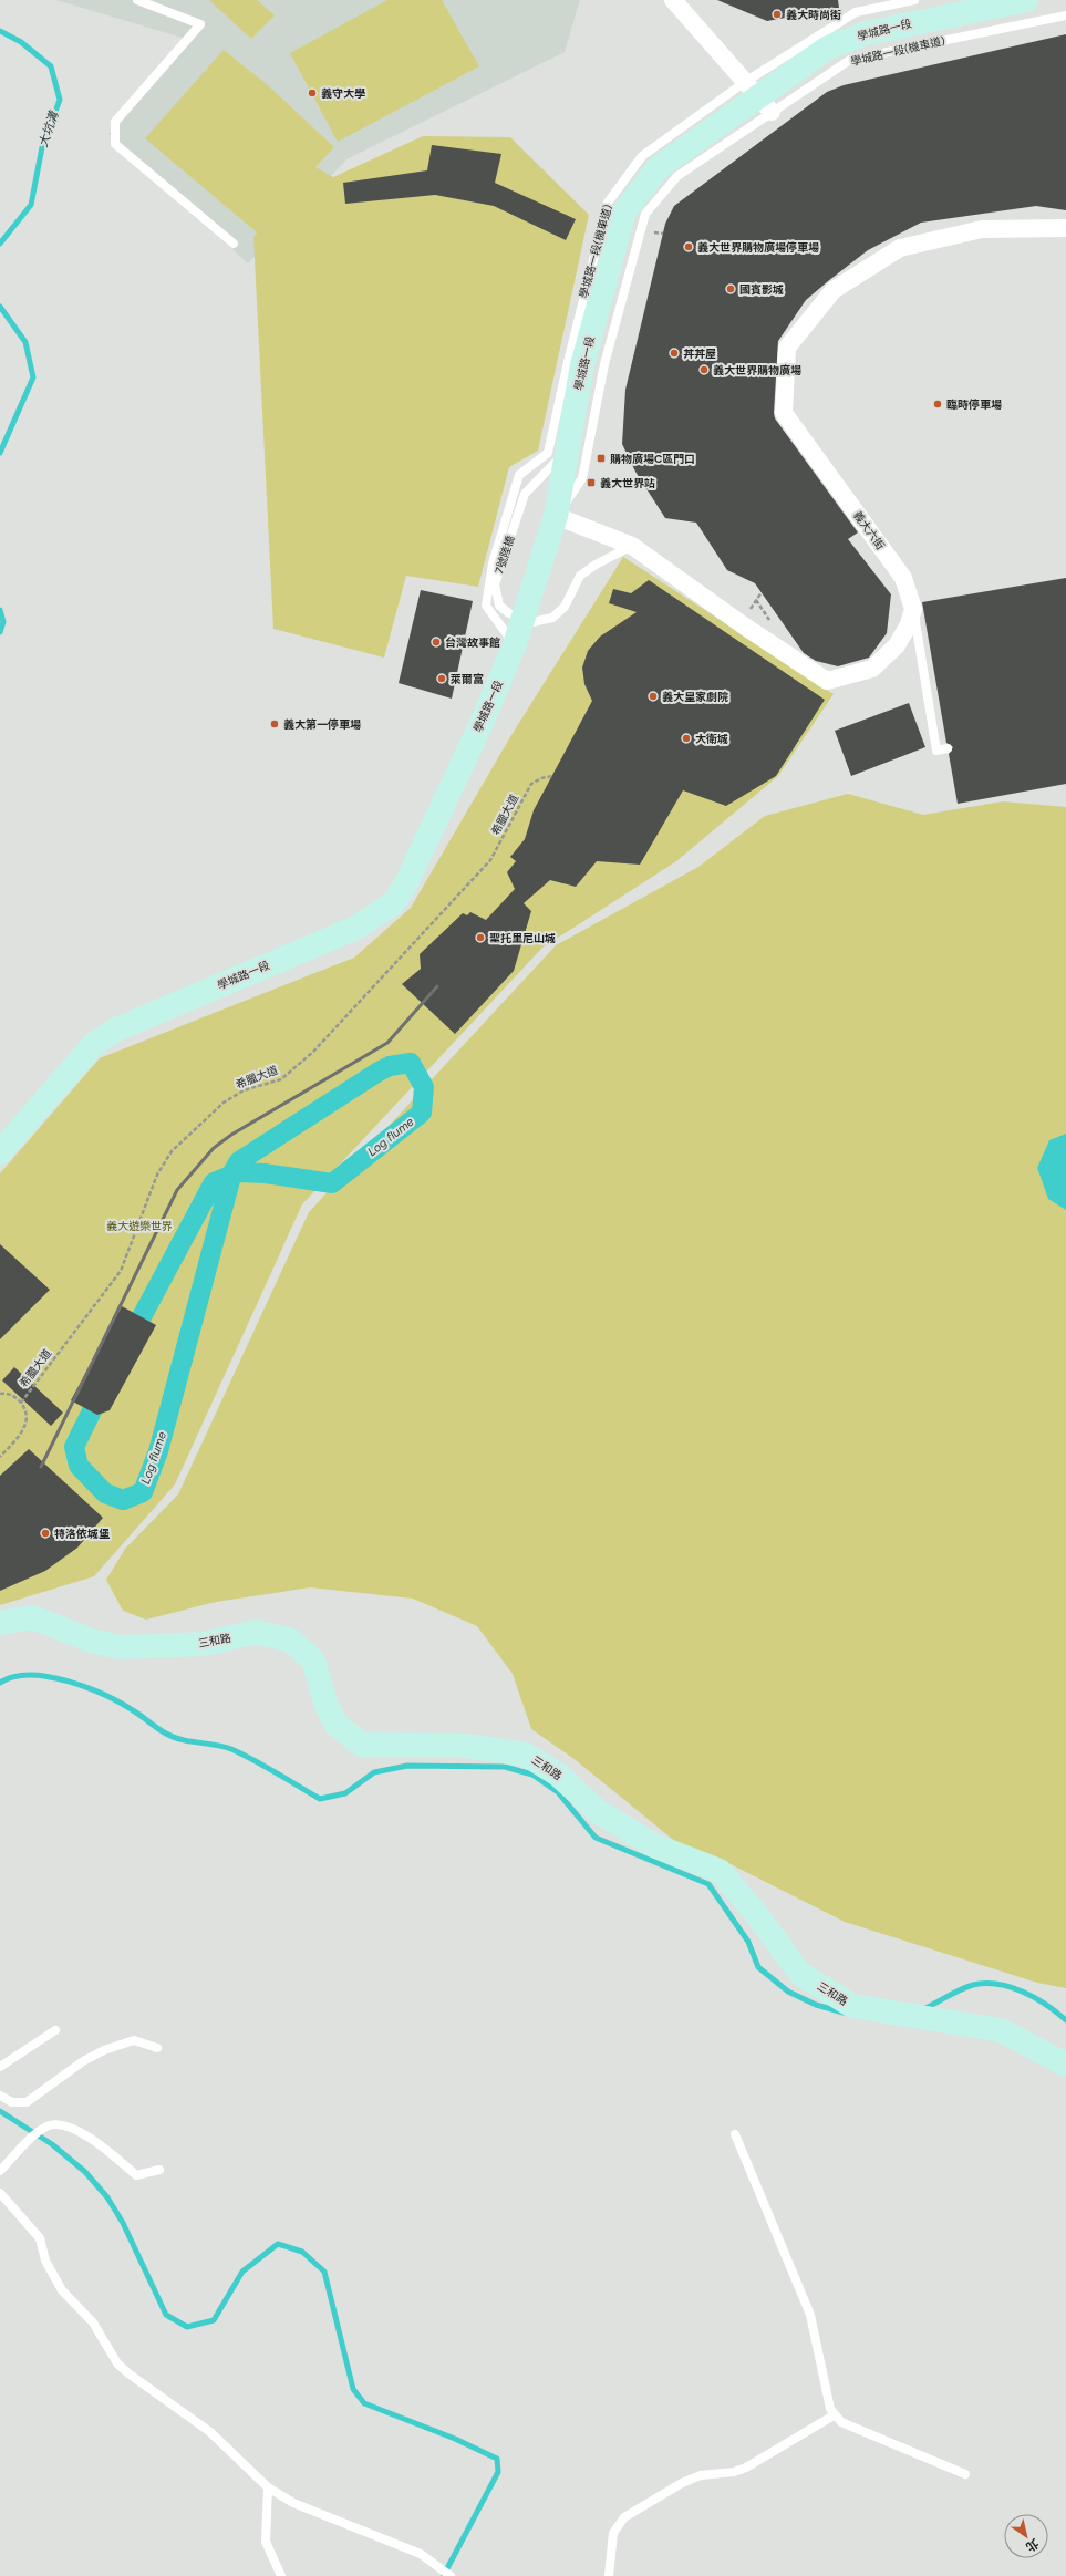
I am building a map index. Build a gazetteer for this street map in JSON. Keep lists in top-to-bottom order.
{
  "streets": {
    "main road": ["學城路一段", "三和路"],
    "street": ["義大六街"],
    "lane": ["學城路一段(機車道)", "7號陸橋"],
    "path": ["希臘大道"]
  },
  "crossings": [
    ["學城路一段", "學城路一段(機車道)"],
    ["學城路一段", "7號陸橋"]
  ],
  "water": ["大坑溝", "Log flume"],
  "parks": ["義大遊樂世界"],
  "places": {
    "other": [
      "義大時尚街",
      "義守大學",
      "義大世界購物廣場停車場",
      "國賓影城",
      "丼丼屋",
      "義大世界購物廣場",
      "臨時停車場",
      "台灣故事館",
      "萊爾富",
      "義大皇家劇院",
      "義大第一停車場",
      "大衛城",
      "聖托里尼山城",
      "特洛依城堡"
    ],
    "transit": ["購物廣場C區門口", "義大世界站"]
  },
  "north": "bottom right"
}
